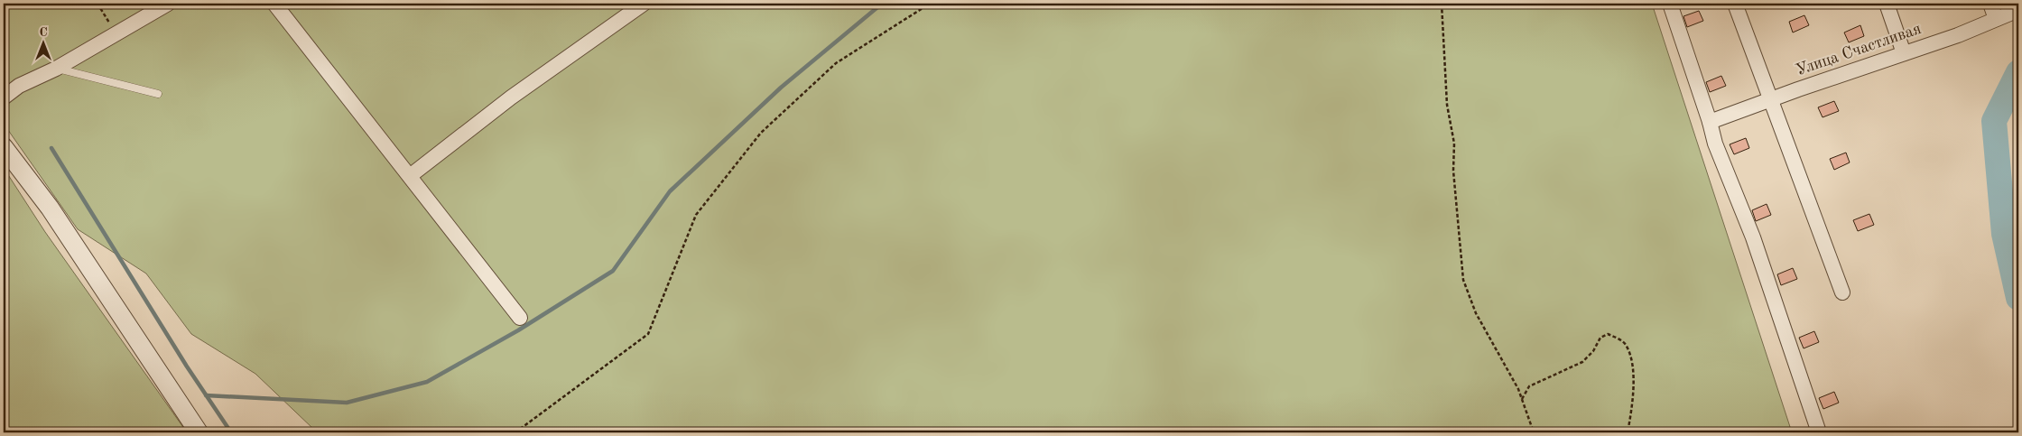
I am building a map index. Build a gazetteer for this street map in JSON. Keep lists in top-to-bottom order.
{
  "streets": {
    "street": ["Улица Счастливая"]
  },
  "north": "top"
}
